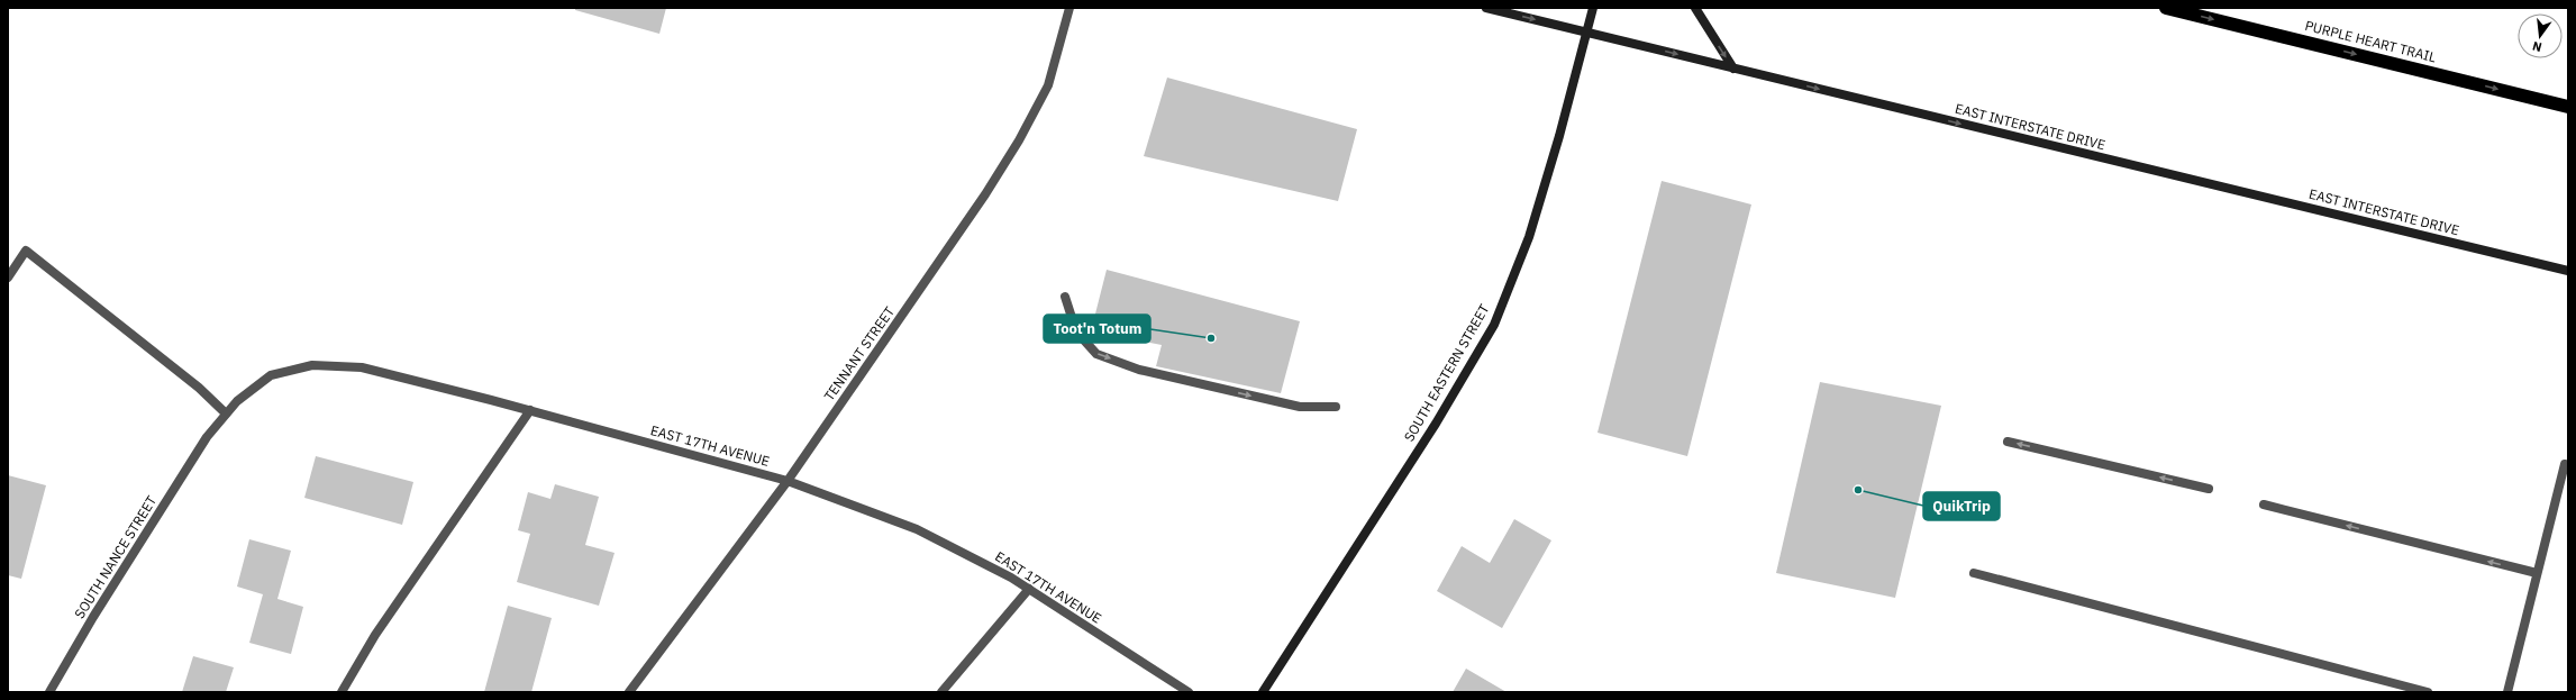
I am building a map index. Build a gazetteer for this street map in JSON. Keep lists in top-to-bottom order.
{
  "streets": {
    "highway": ["PURPLE HEART TRAIL"],
    "main road": ["EAST INTERSTATE DRIVE", "SOUTH EASTERN STREET"],
    "street": ["TENNANT STREET", "EAST 17TH AVENUE", "SOUTH NANCE STREET"]
  },
  "crossings": [
    ["EAST INTERSTATE DRIVE", "SOUTH EASTERN STREET"],
    ["TENNANT STREET", "EAST 17TH AVENUE"],
    ["EAST 17TH AVENUE", "SOUTH NANCE STREET"]
  ],
  "one_way": ["PURPLE HEART TRAIL", "EAST INTERSTATE DRIVE"],
  "places": ["Toot'n Totum", "QuikTrip"],
  "north": "bottom"
}
